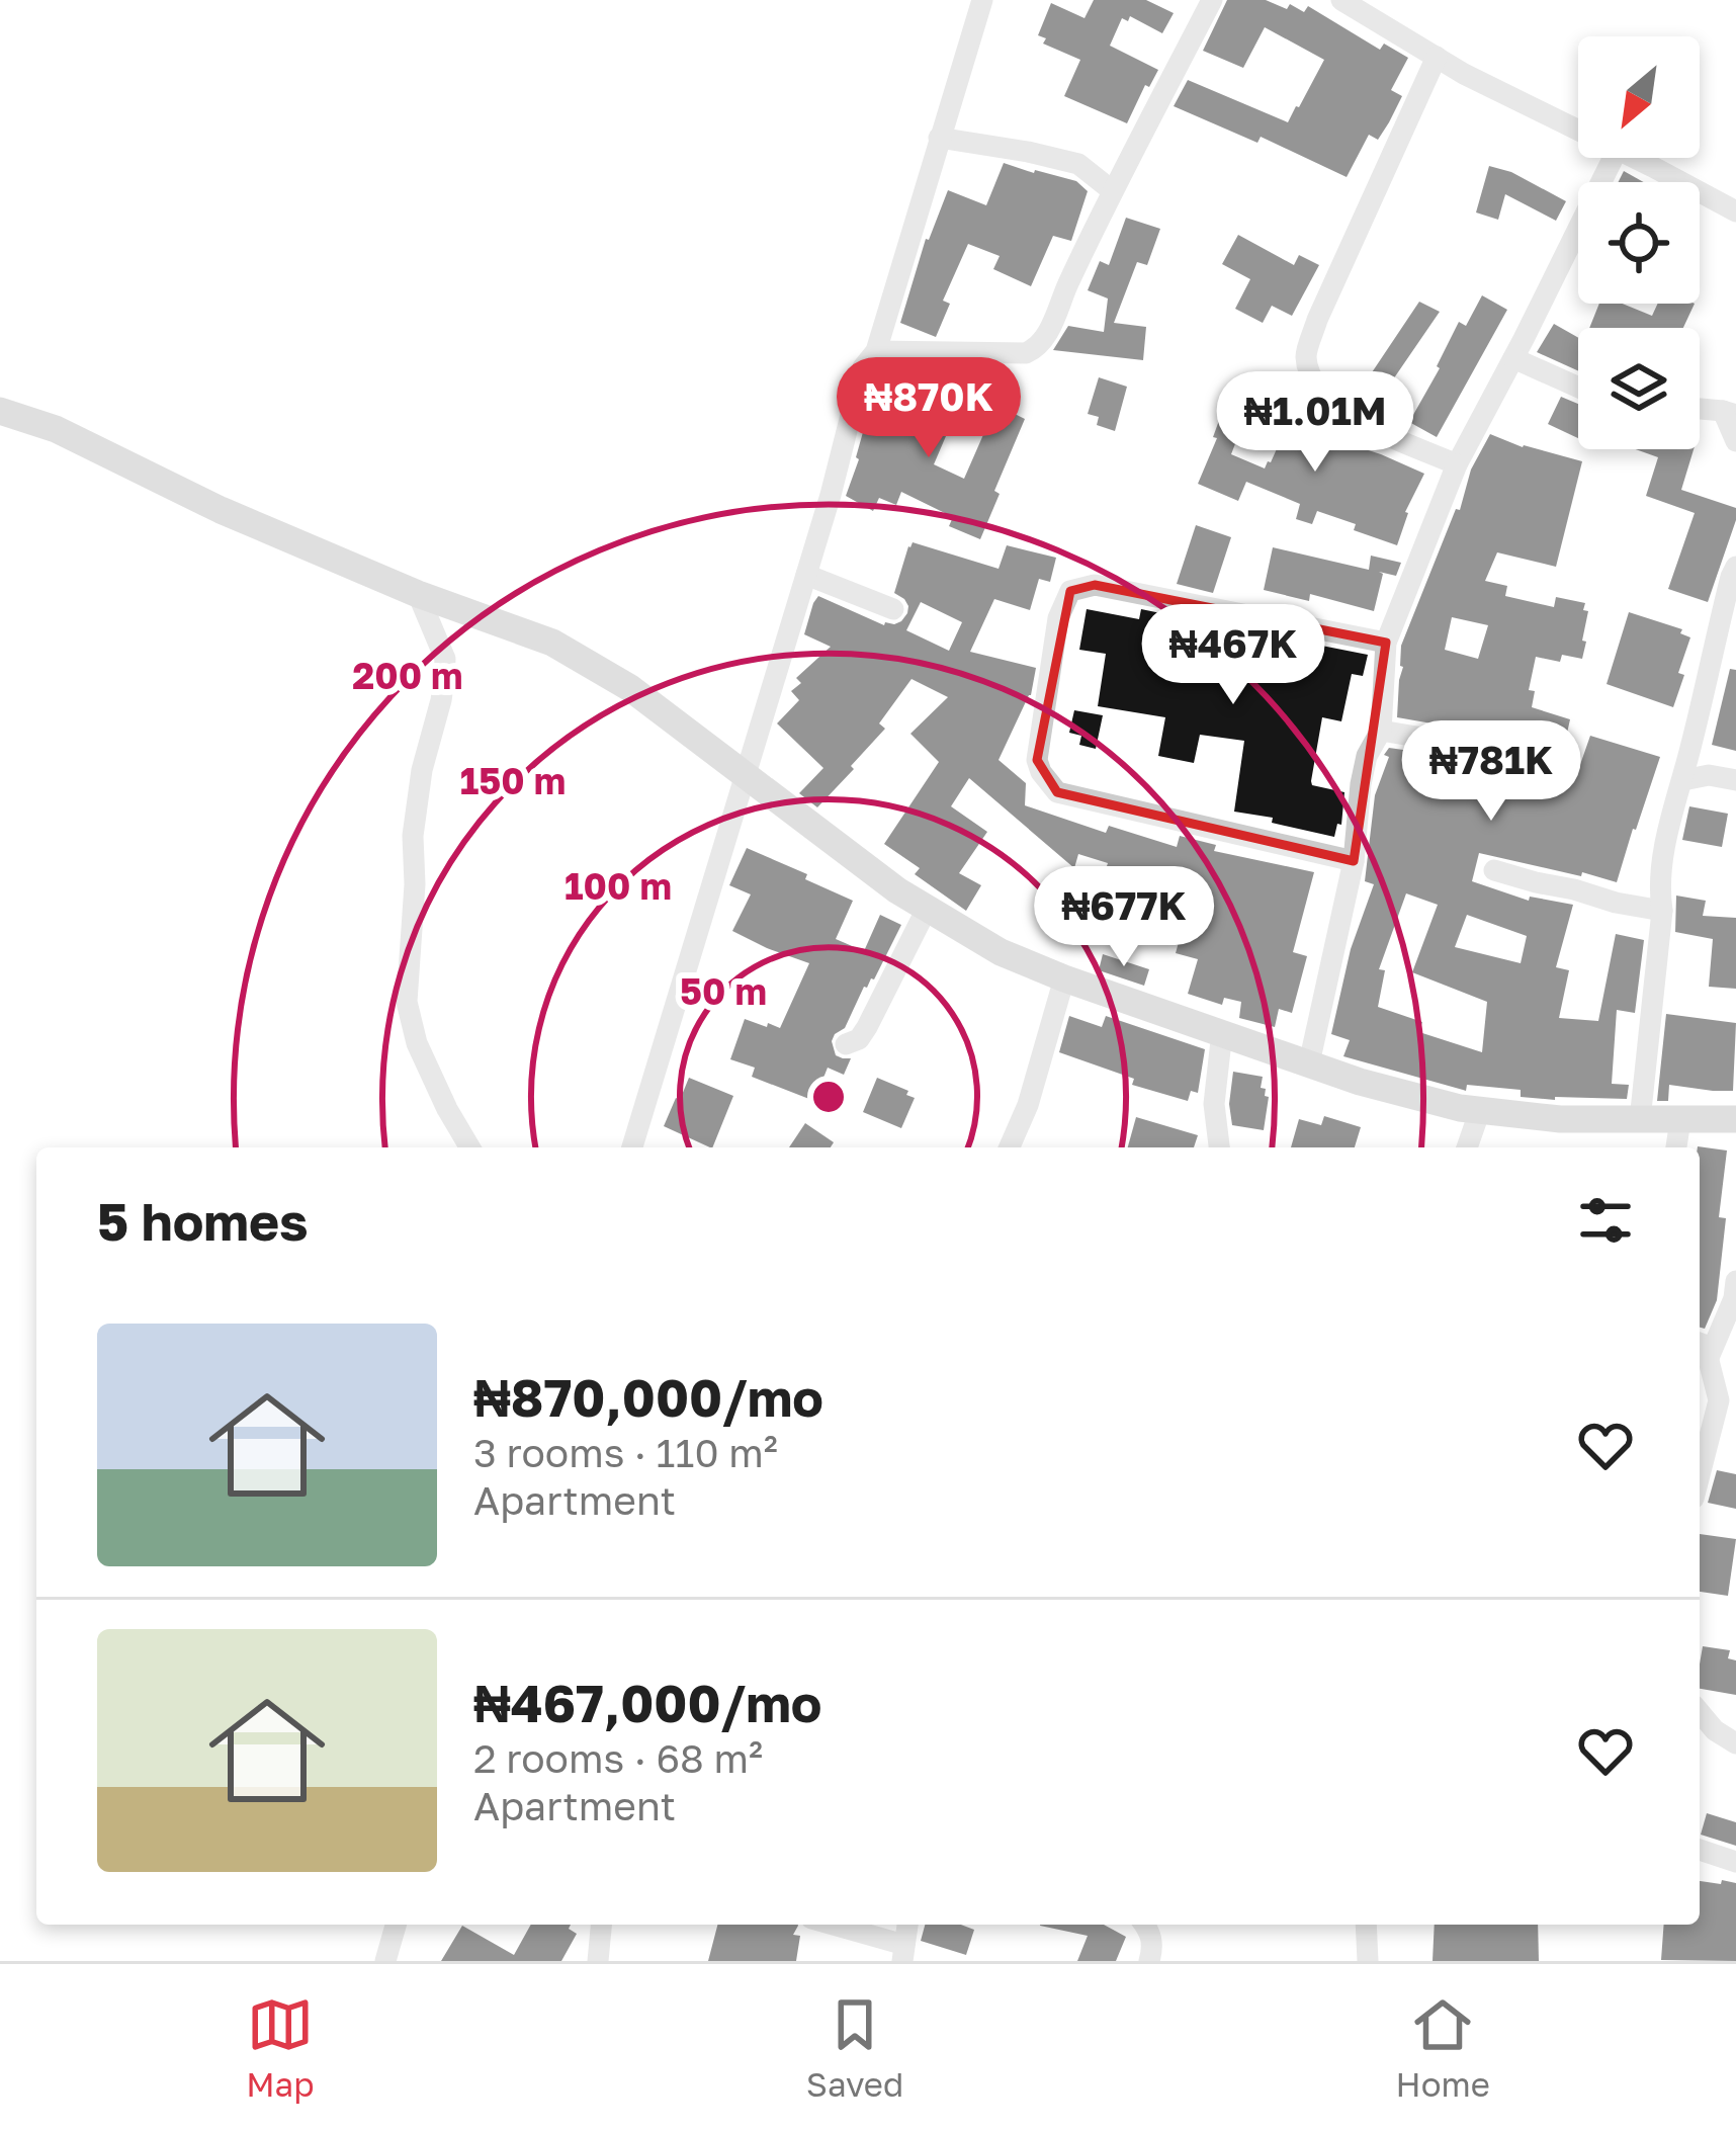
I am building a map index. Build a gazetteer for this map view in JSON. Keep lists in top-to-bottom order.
{
  "north": "bottom left",
  "page": {
    "price": [
      "₦870K",
      "₦1.01M",
      "₦467K",
      "₦781K",
      "₦677K"
    ],
    "heading": "5 homes",
    "list": [
      {
        "name": "₦870,000/mo",
        "note": "3 rooms · 110 m² · Apartment"
      },
      {
        "name": "₦467,000/mo",
        "note": "2 rooms · 68 m² · Apartment"
      }
    ],
    "tabs": ["Map", "Saved", "Home"]
  },
  "rings": [
    "200 m",
    "150 m",
    "100 m",
    "50 m"
  ]
}
